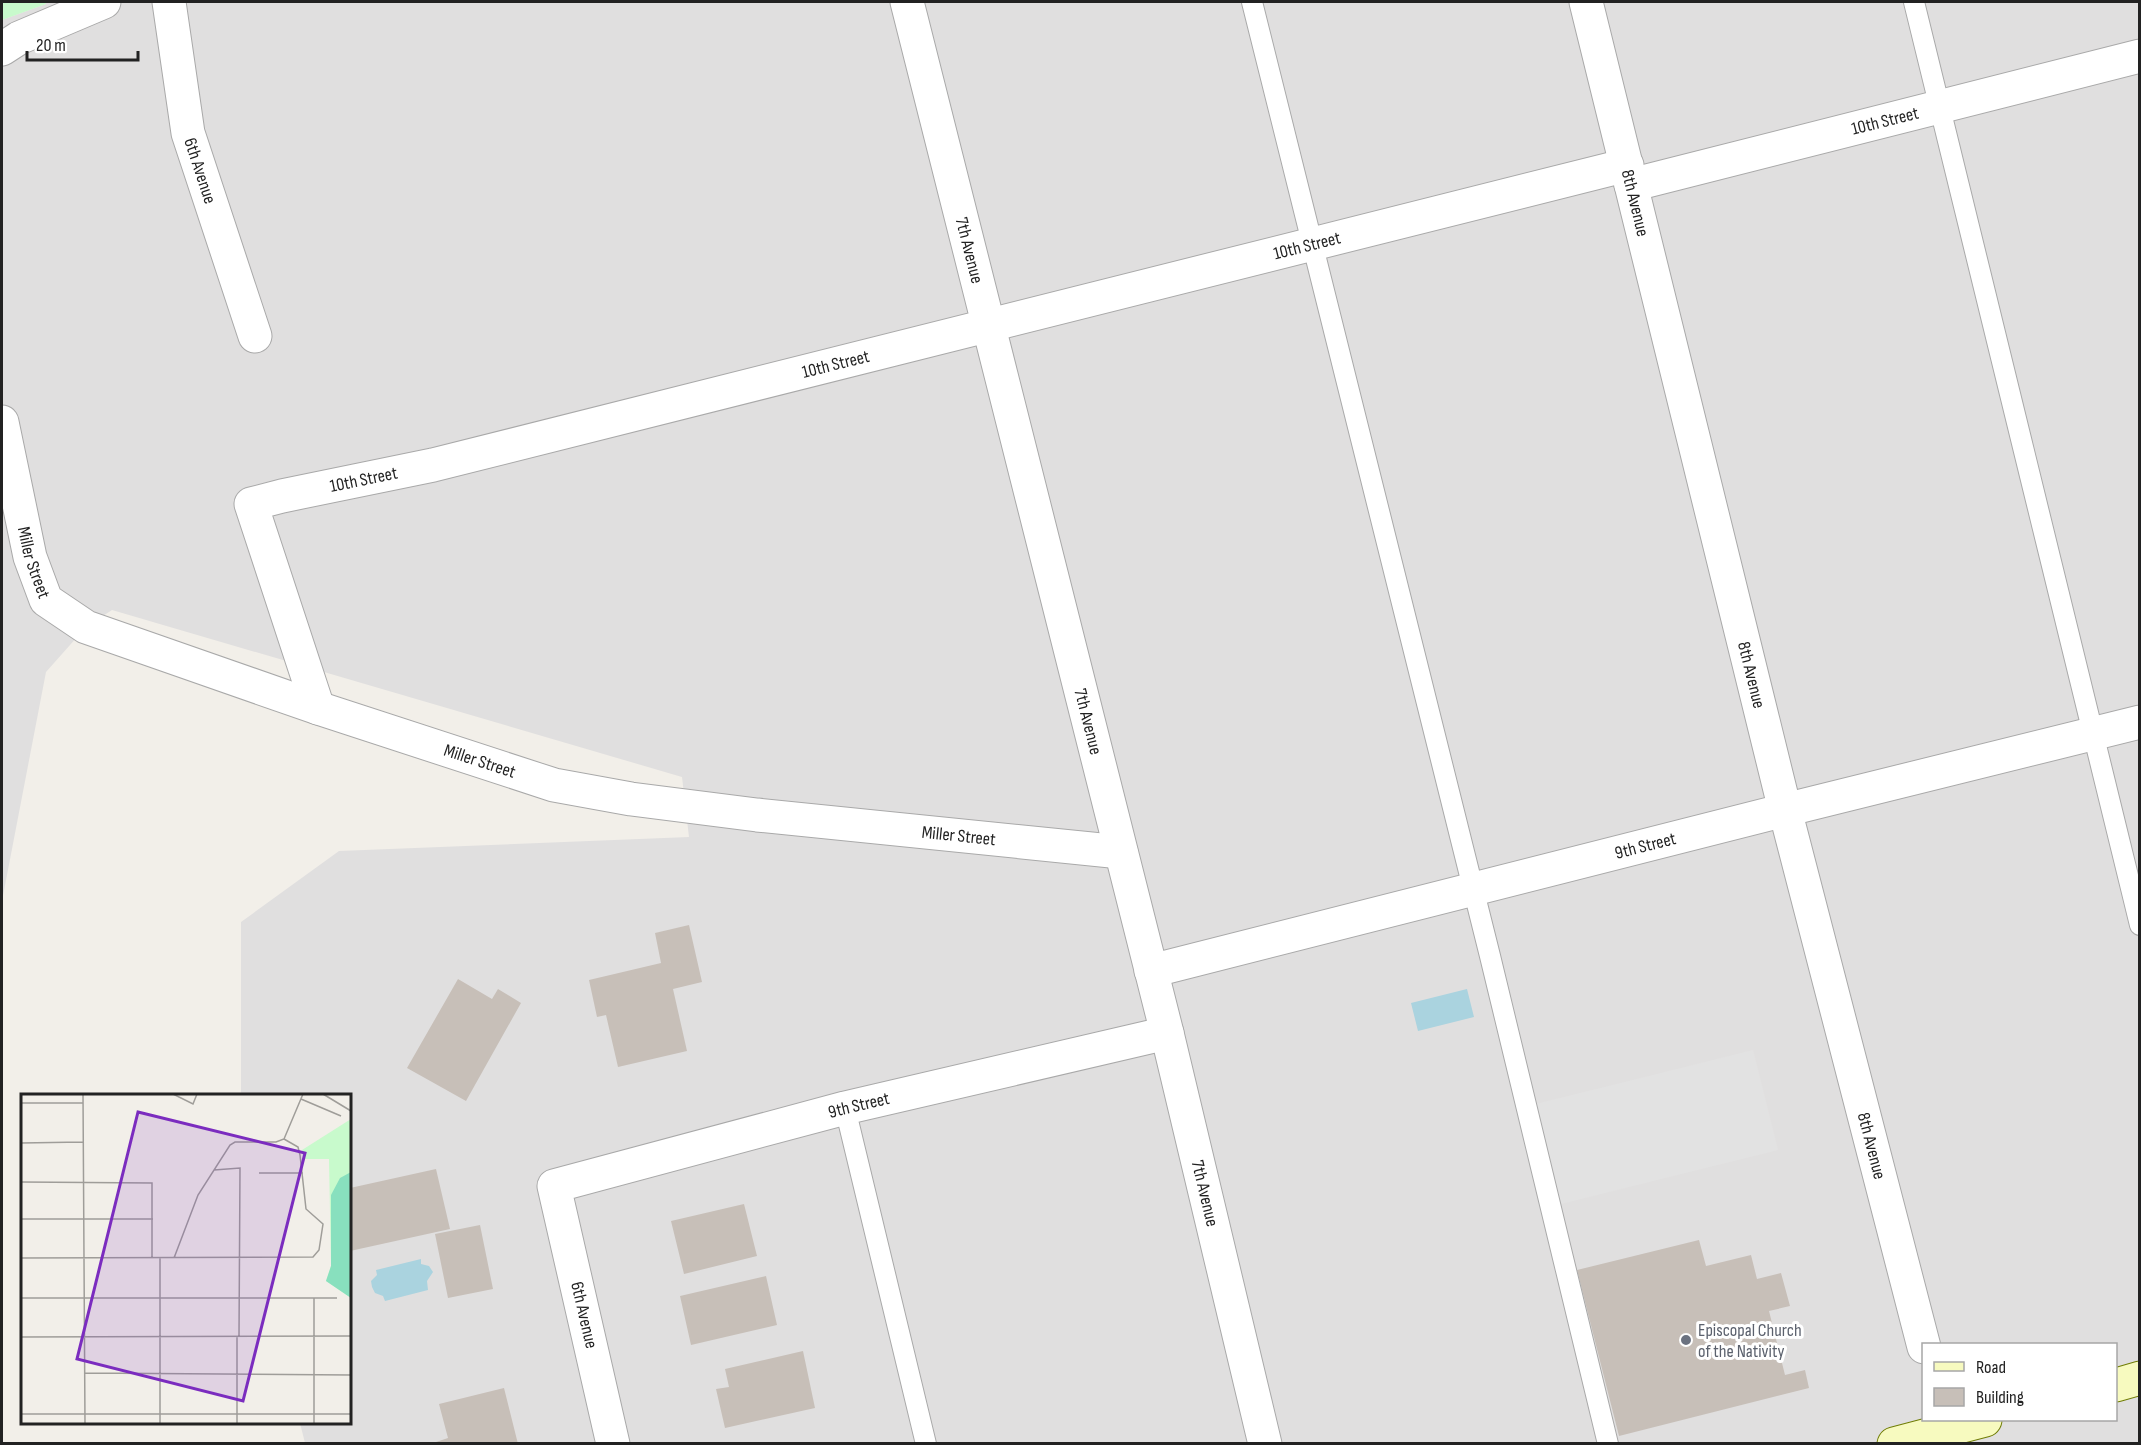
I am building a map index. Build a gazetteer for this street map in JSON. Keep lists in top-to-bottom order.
{
  "streets": {
    "street": [
      "10th Street",
      "6th Avenue",
      "8th Avenue",
      "7th Avenue",
      "Miller Street",
      "9th Street"
    ]
  },
  "crossings": [
    ["10th Street", "8th Avenue"],
    ["10th Street", "7th Avenue"],
    ["10th Street", "Miller Street"],
    ["6th Avenue", "9th Street"],
    ["8th Avenue", "9th Street"],
    ["7th Avenue", "Miller Street"],
    ["7th Avenue", "9th Street"]
  ],
  "places": ["Episcopal Church of the Nativity"],
  "legend": ["Road", "Building"],
  "scale_bar": "20 m"
}
